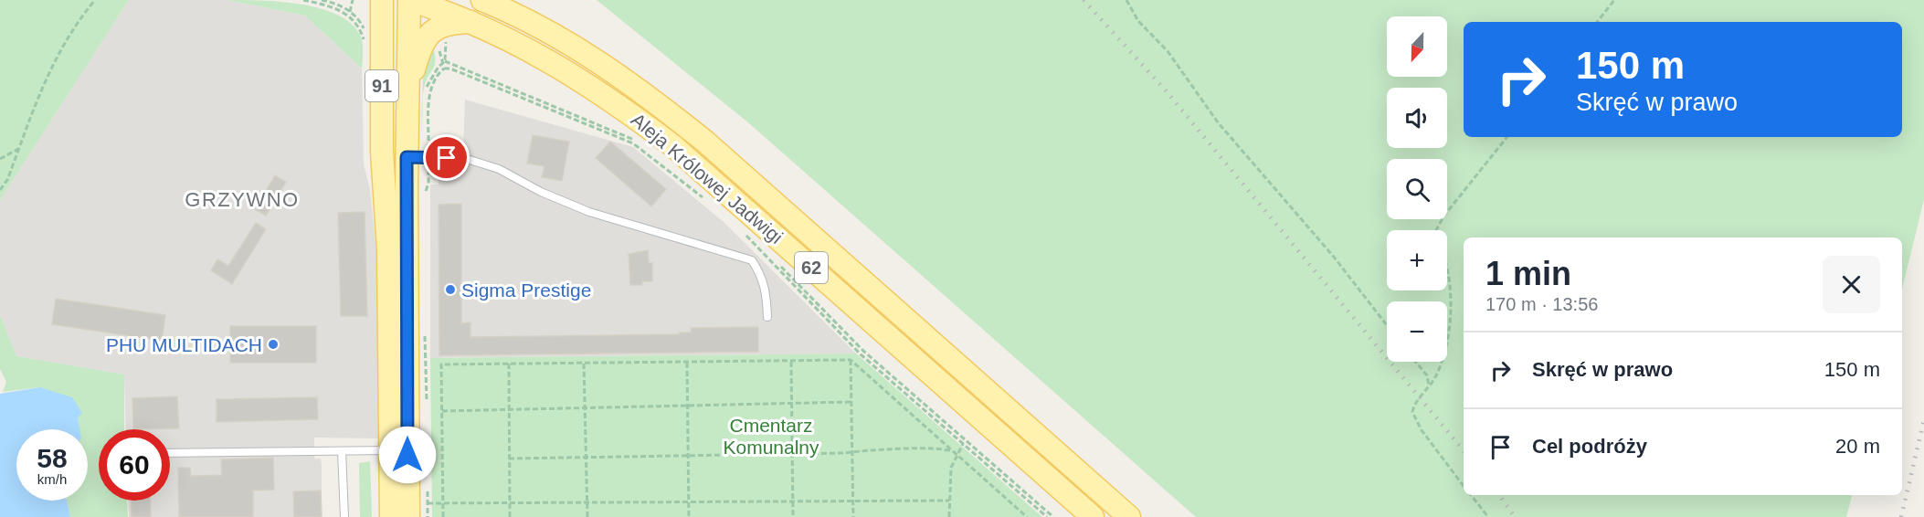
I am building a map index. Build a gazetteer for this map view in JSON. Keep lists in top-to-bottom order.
{
  "streets": {
    "main road": ["91", "Aleja Królowej Jadwigi", "62"]
  },
  "crossings": [
    ["91", "Aleja Królowej Jadwigi"]
  ],
  "districts": ["GRZYWNO"],
  "parks": ["Cmentarz Komunalny"],
  "places": ["Sigma Prestige", "PHU MULTIDACH"],
  "north": "bottom",
  "page": {
    "map_buttons": ["+", "−"],
    "turn": ["150 m", "Skręć w prawo"],
    "heading": ["1 min", "170 m · 13:56"],
    "list": [
      {
        "name": "Skręć w prawo",
        "value": "150 m"
      },
      {
        "name": "Cel podróży",
        "value": "20 m"
      }
    ],
    "speed": "58 km/h",
    "limit": "60"
  }
}
